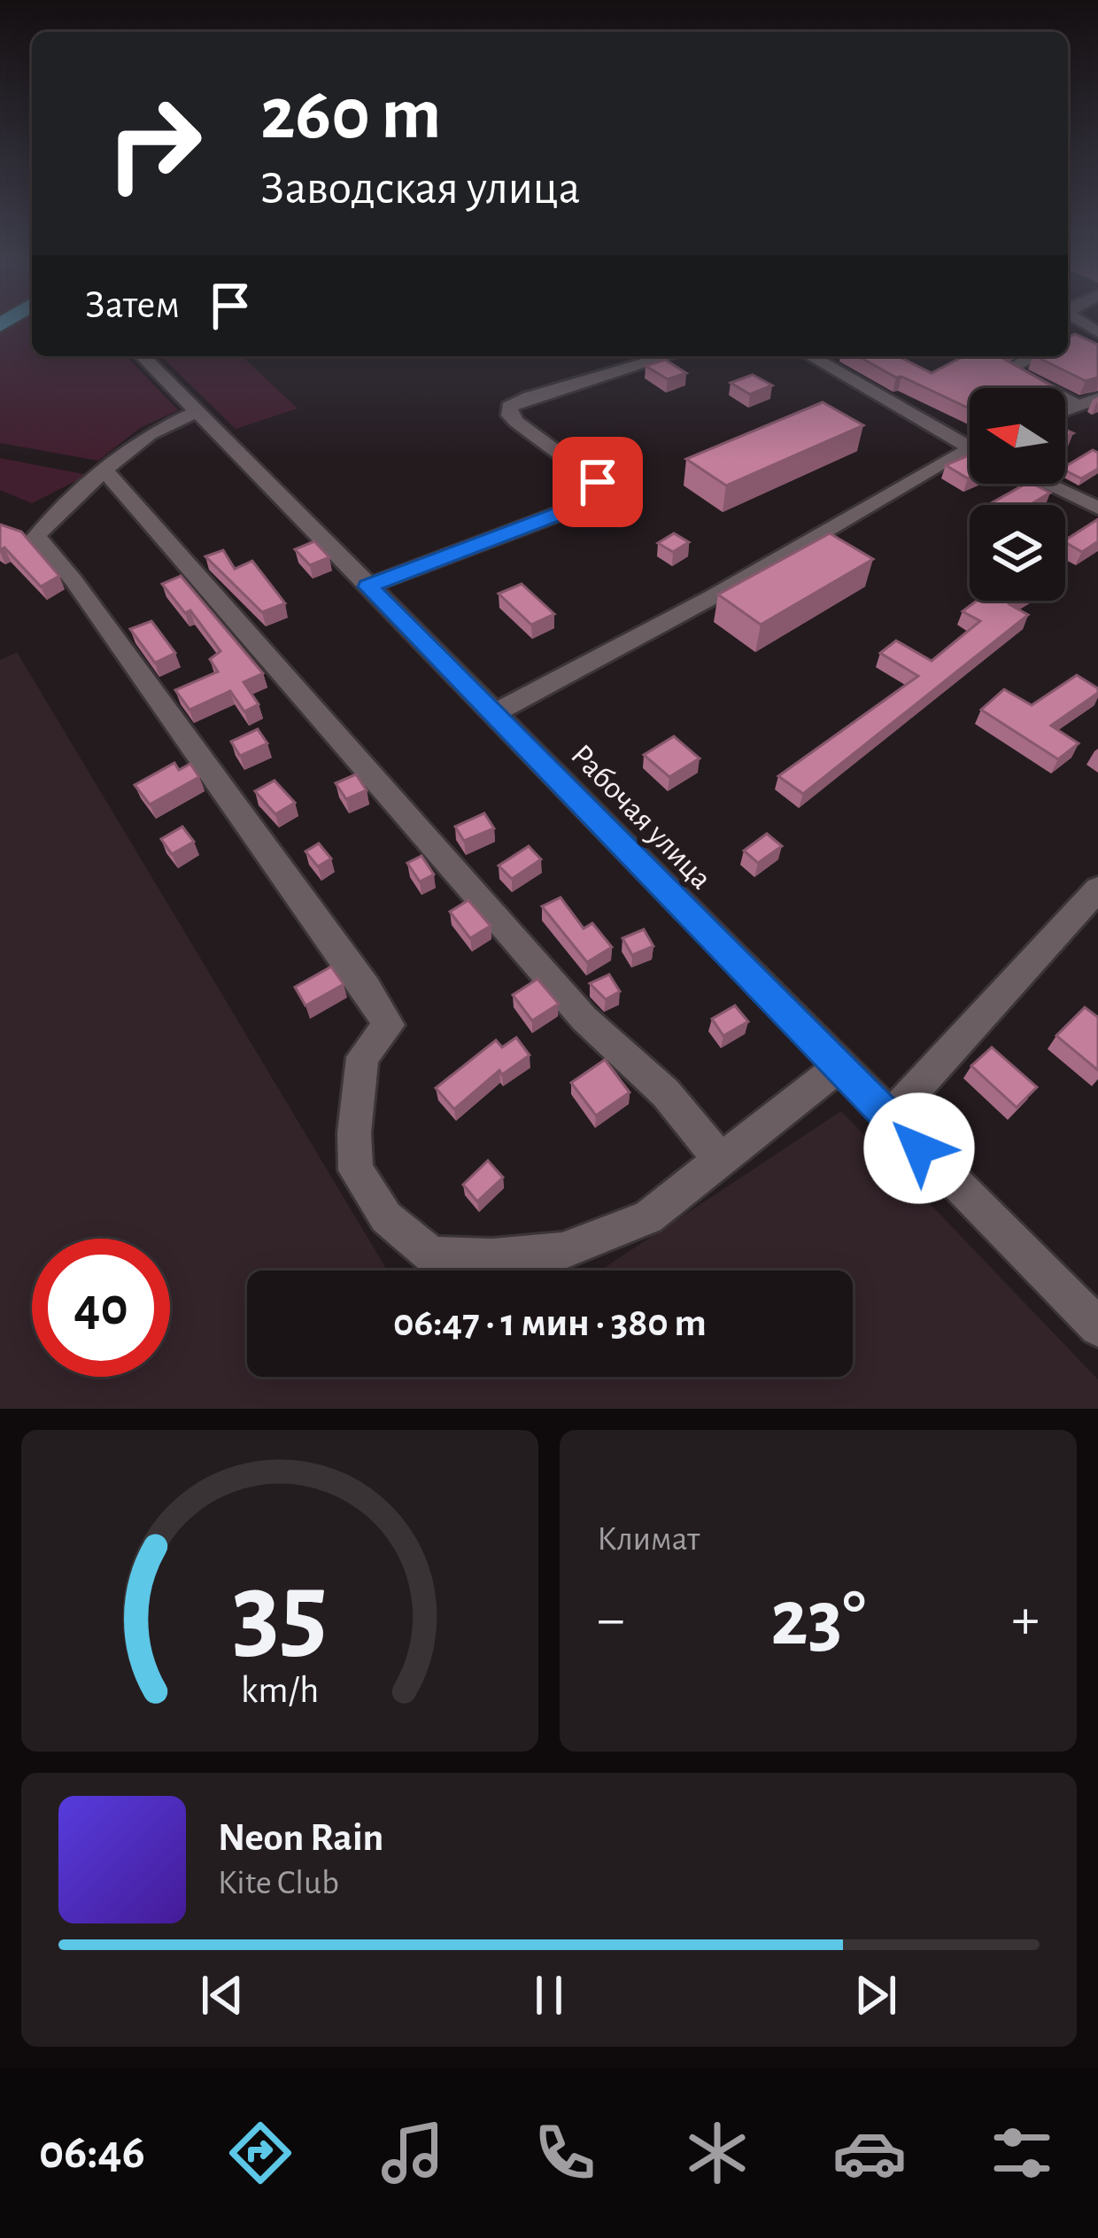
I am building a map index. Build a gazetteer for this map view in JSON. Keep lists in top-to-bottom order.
{
  "streets": {
    "street": ["Рабочая улица"]
  },
  "north": "left",
  "page": {
    "turn": ["260 m", "Заводская улица"],
    "then": "Затем",
    "limit": "40",
    "trip": "06:47 · 1 мин · 380 m",
    "tile": "Климат",
    "heat": ["−", "23°", "+"],
    "song": ["Neon Rain", "Kite Club"],
    "tabs": "06:46",
    "gauge": ["35", "km/h"]
  }
}
